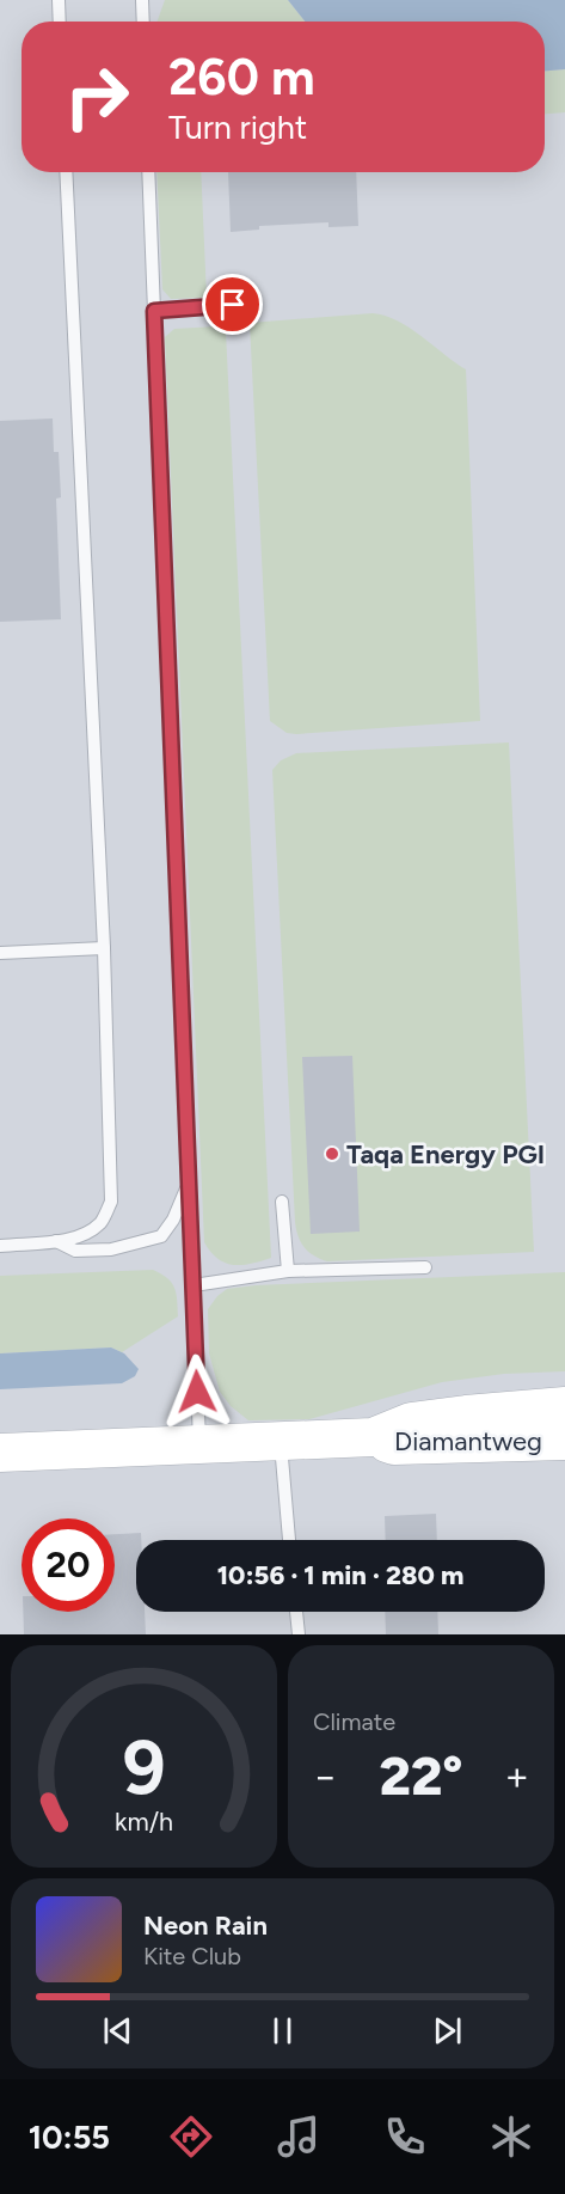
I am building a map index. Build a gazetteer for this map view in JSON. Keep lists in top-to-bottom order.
{
  "streets": {
    "street": ["Diamantweg"]
  },
  "places": ["Taqa Energy PGI"],
  "page": {
    "turn": ["260 m", "Turn right"],
    "limit": "20",
    "trip": "10:56 · 1 min · 280 m",
    "tile": "Climate",
    "heat": ["−", "22°", "+"],
    "song": ["Neon Rain", "Kite Club"],
    "tabs": "10:55",
    "gauge": ["9", "km/h"]
  }
}
